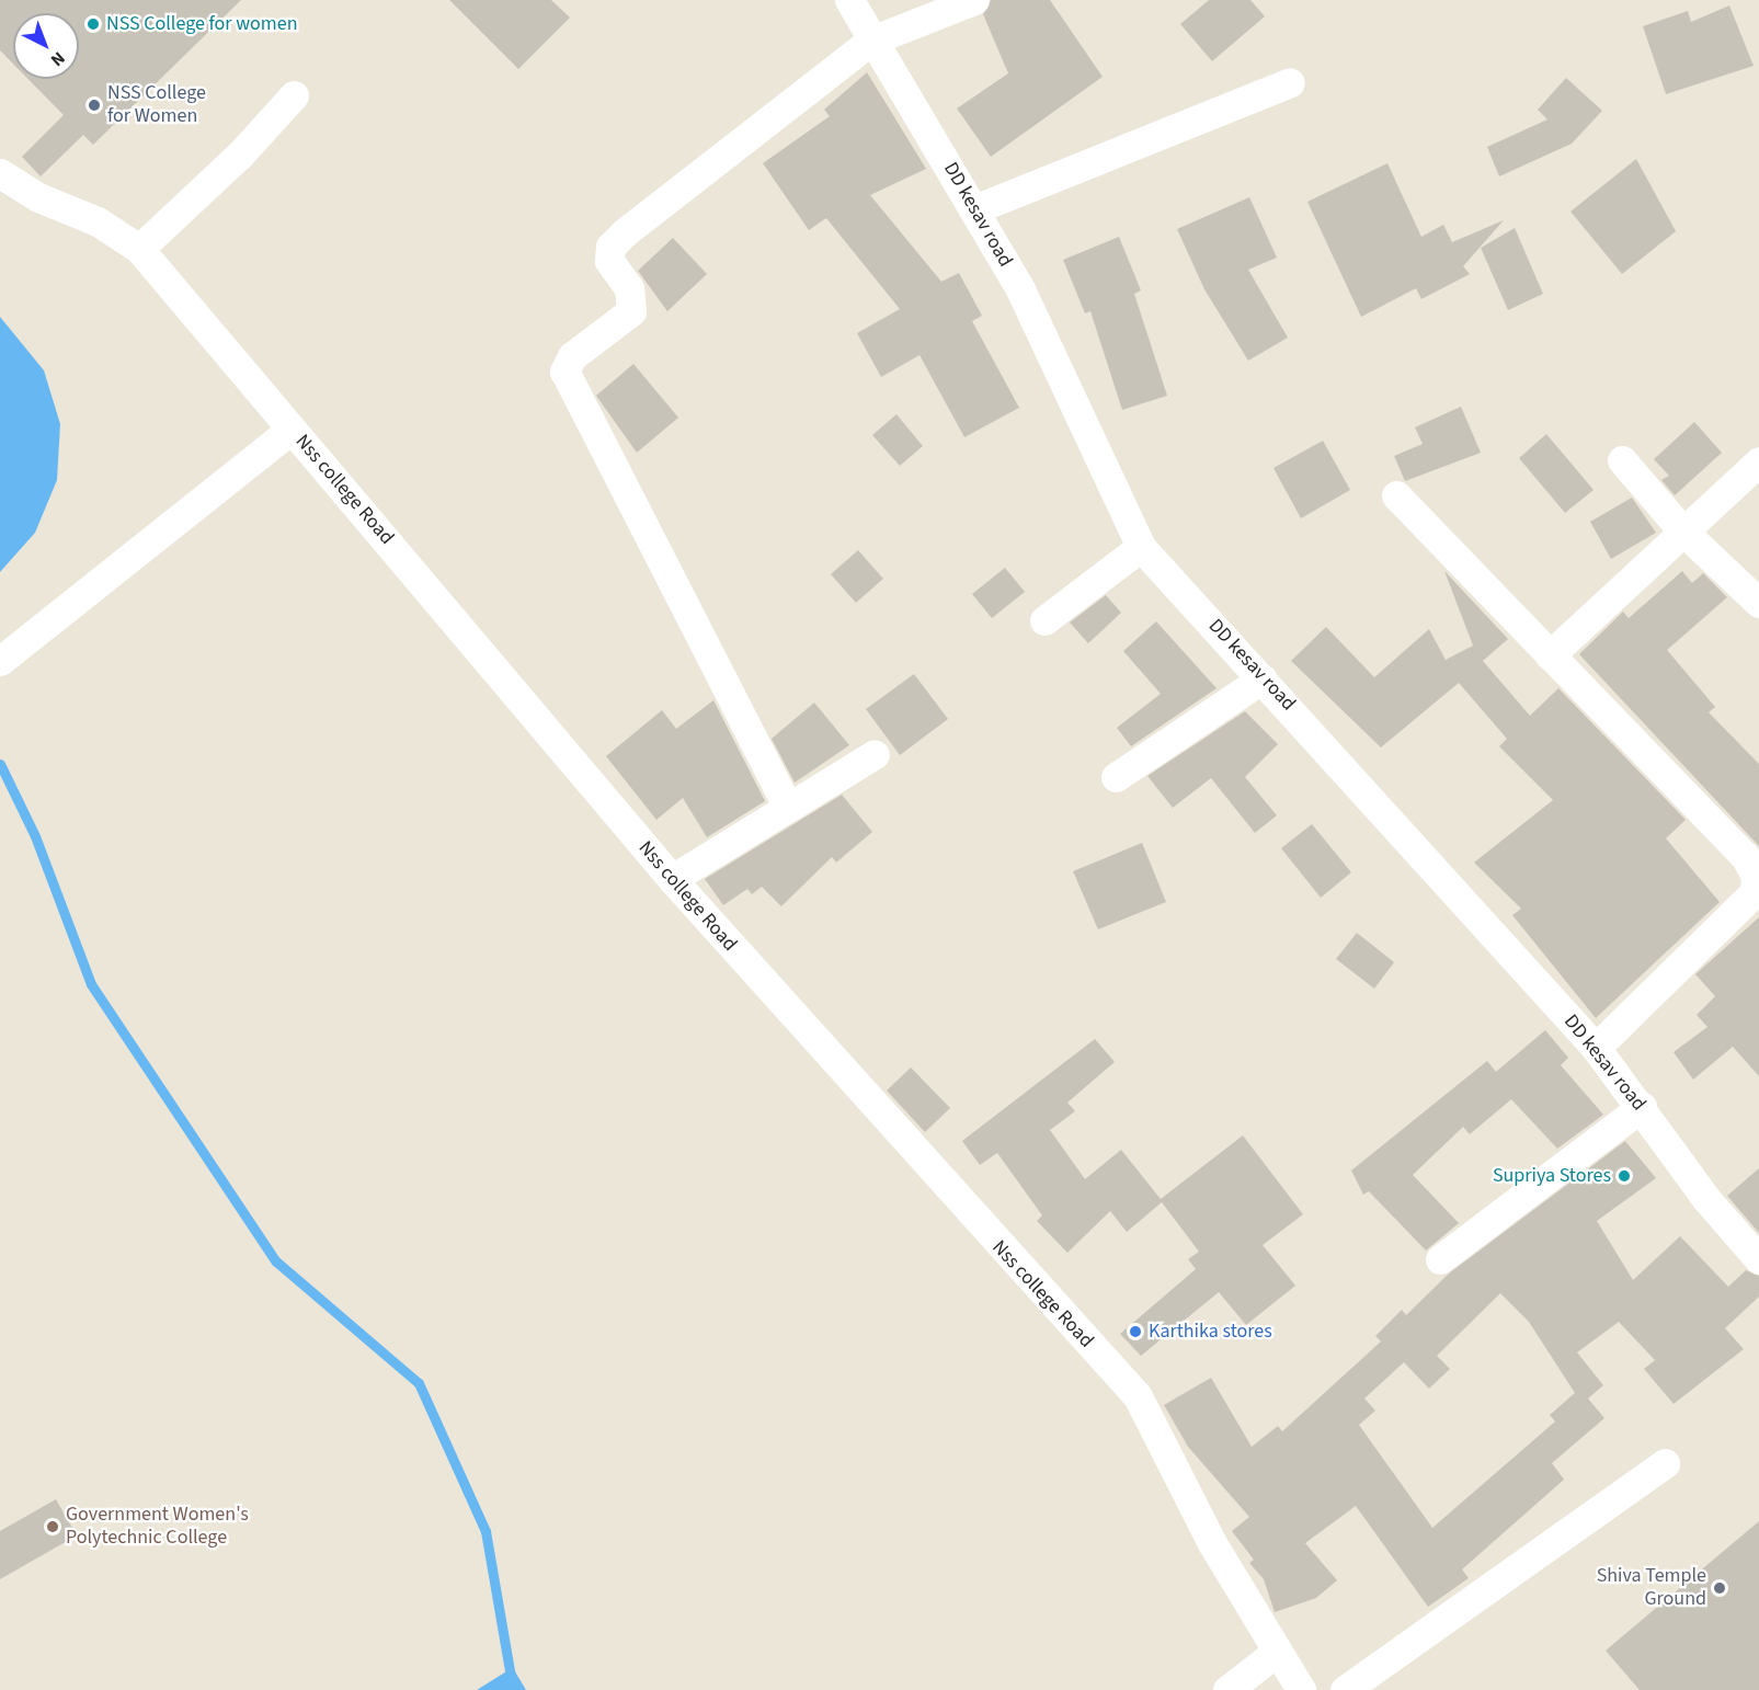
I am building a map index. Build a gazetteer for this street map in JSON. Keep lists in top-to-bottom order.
{
  "streets": {
    "street": ["DD kesav road", "Nss college Road"]
  },
  "places": [
    "NSS College for women",
    "NSS College for Women",
    "Supriya Stores",
    "Karthika stores",
    "Government Women's Polytechnic College",
    "Shiva Temple Ground"
  ],
  "north": "bottom right"
}
